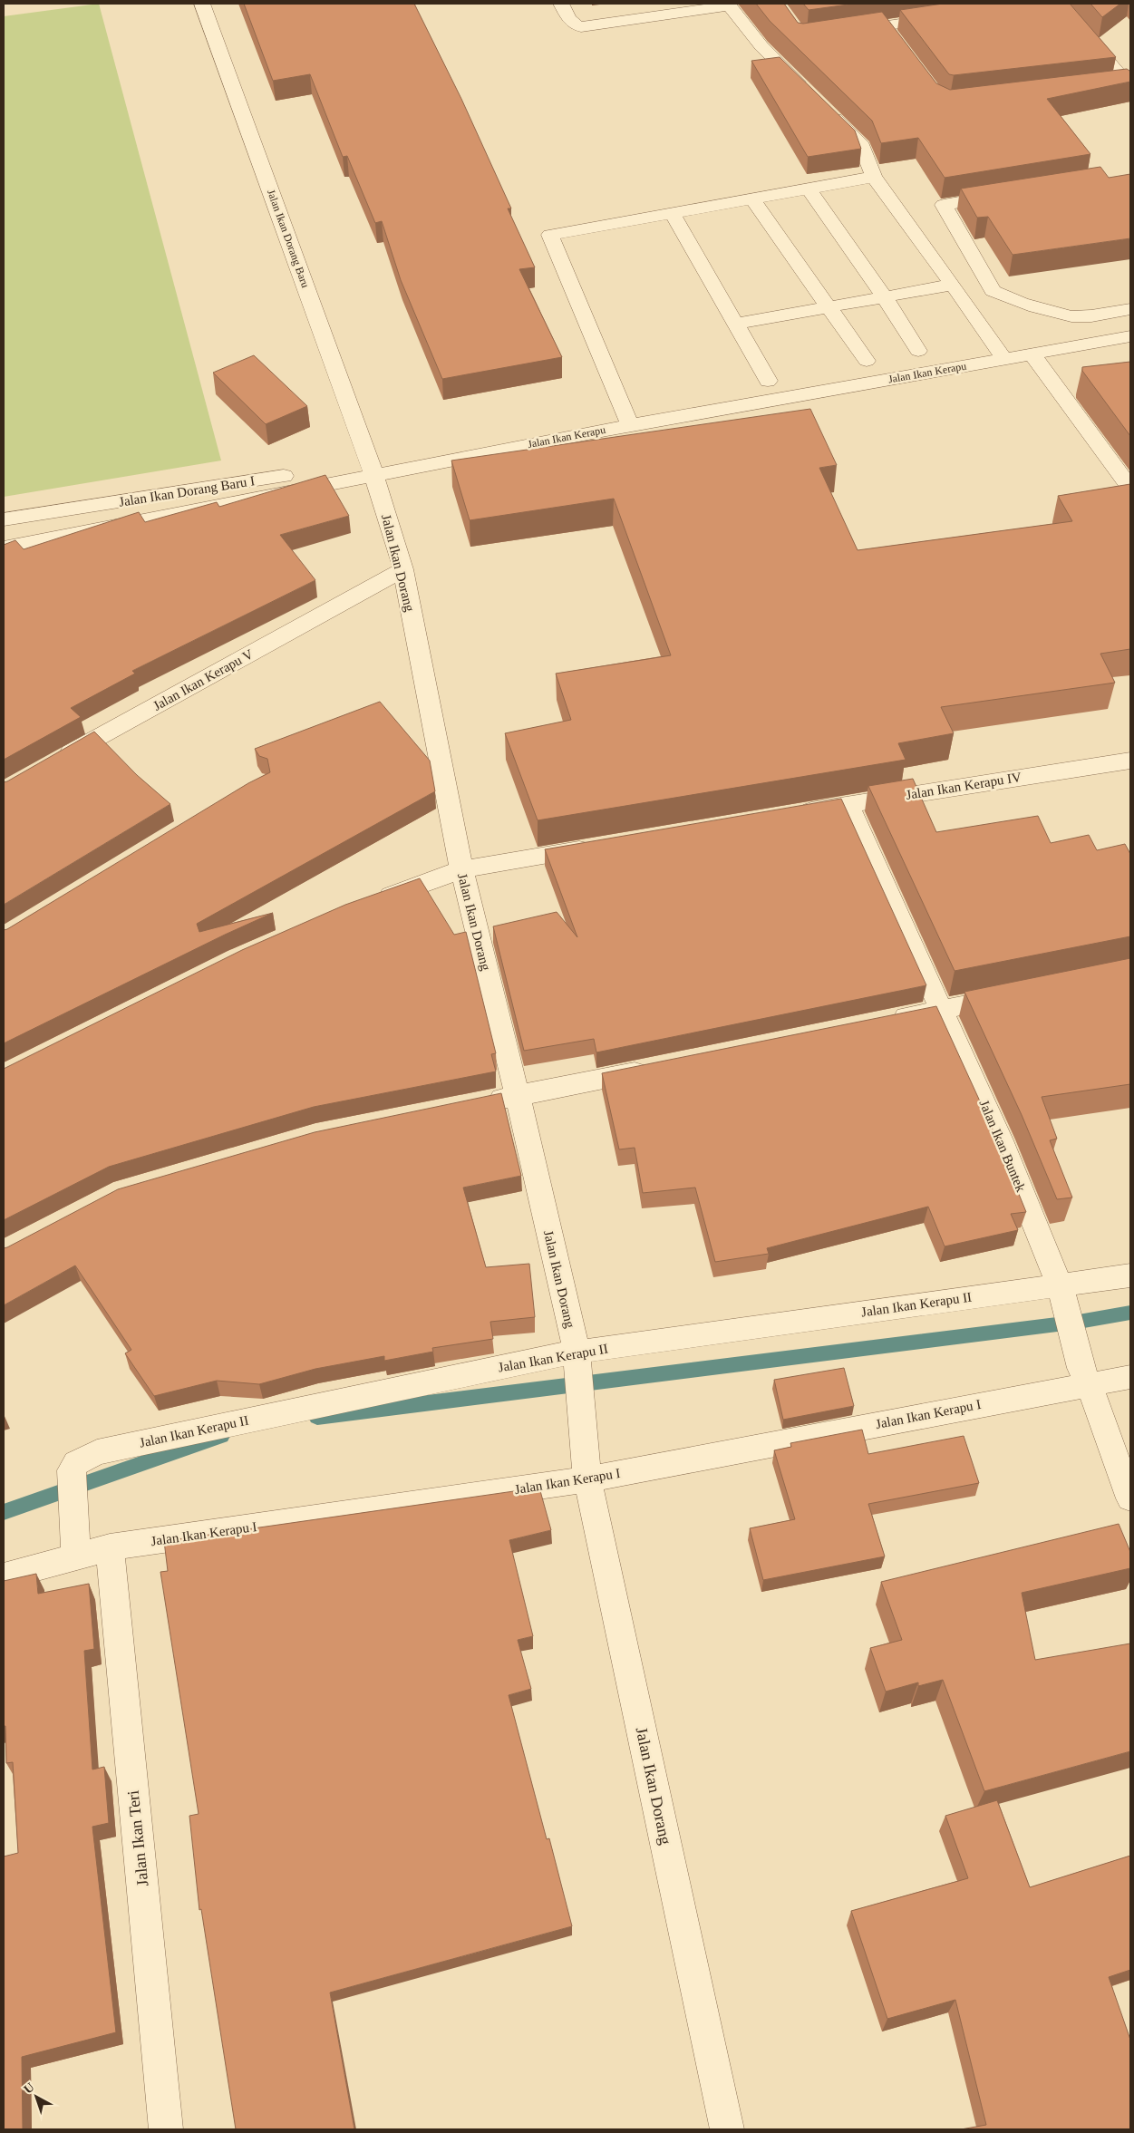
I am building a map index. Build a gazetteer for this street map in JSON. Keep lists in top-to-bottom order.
{
  "streets": {
    "street": [
      "Jalan Ikan Dorang Baru",
      "Jalan Ikan Kerapu",
      "Jalan Ikan Dorang Baru I",
      "Jalan Ikan Dorang",
      "Jalan Ikan Kerapu V",
      "Jalan Ikan Kerapu IV",
      "Jalan Ikan Buntek",
      "Jalan Ikan Kerapu II",
      "Jalan Ikan Kerapu I",
      "Jalan Ikan Teri"
    ]
  },
  "crossings": [
    ["Jalan Ikan Dorang Baru", "Jalan Ikan Kerapu"],
    ["Jalan Ikan Dorang Baru", "Jalan Ikan Dorang Baru I"],
    ["Jalan Ikan Dorang Baru", "Jalan Ikan Dorang"],
    ["Jalan Ikan Kerapu", "Jalan Ikan Dorang Baru I"],
    ["Jalan Ikan Kerapu", "Jalan Ikan Dorang"],
    ["Jalan Ikan Dorang Baru I", "Jalan Ikan Dorang"],
    ["Jalan Ikan Dorang", "Jalan Ikan Kerapu V"],
    ["Jalan Ikan Dorang", "Jalan Ikan Kerapu II"],
    ["Jalan Ikan Dorang", "Jalan Ikan Kerapu I"],
    ["Jalan Ikan Kerapu IV", "Jalan Ikan Buntek"],
    ["Jalan Ikan Buntek", "Jalan Ikan Kerapu II"],
    ["Jalan Ikan Buntek", "Jalan Ikan Kerapu I"],
    ["Jalan Ikan Kerapu II", "Jalan Ikan Kerapu I"],
    ["Jalan Ikan Kerapu I", "Jalan Ikan Teri"]
  ],
  "north": "top left"
}
